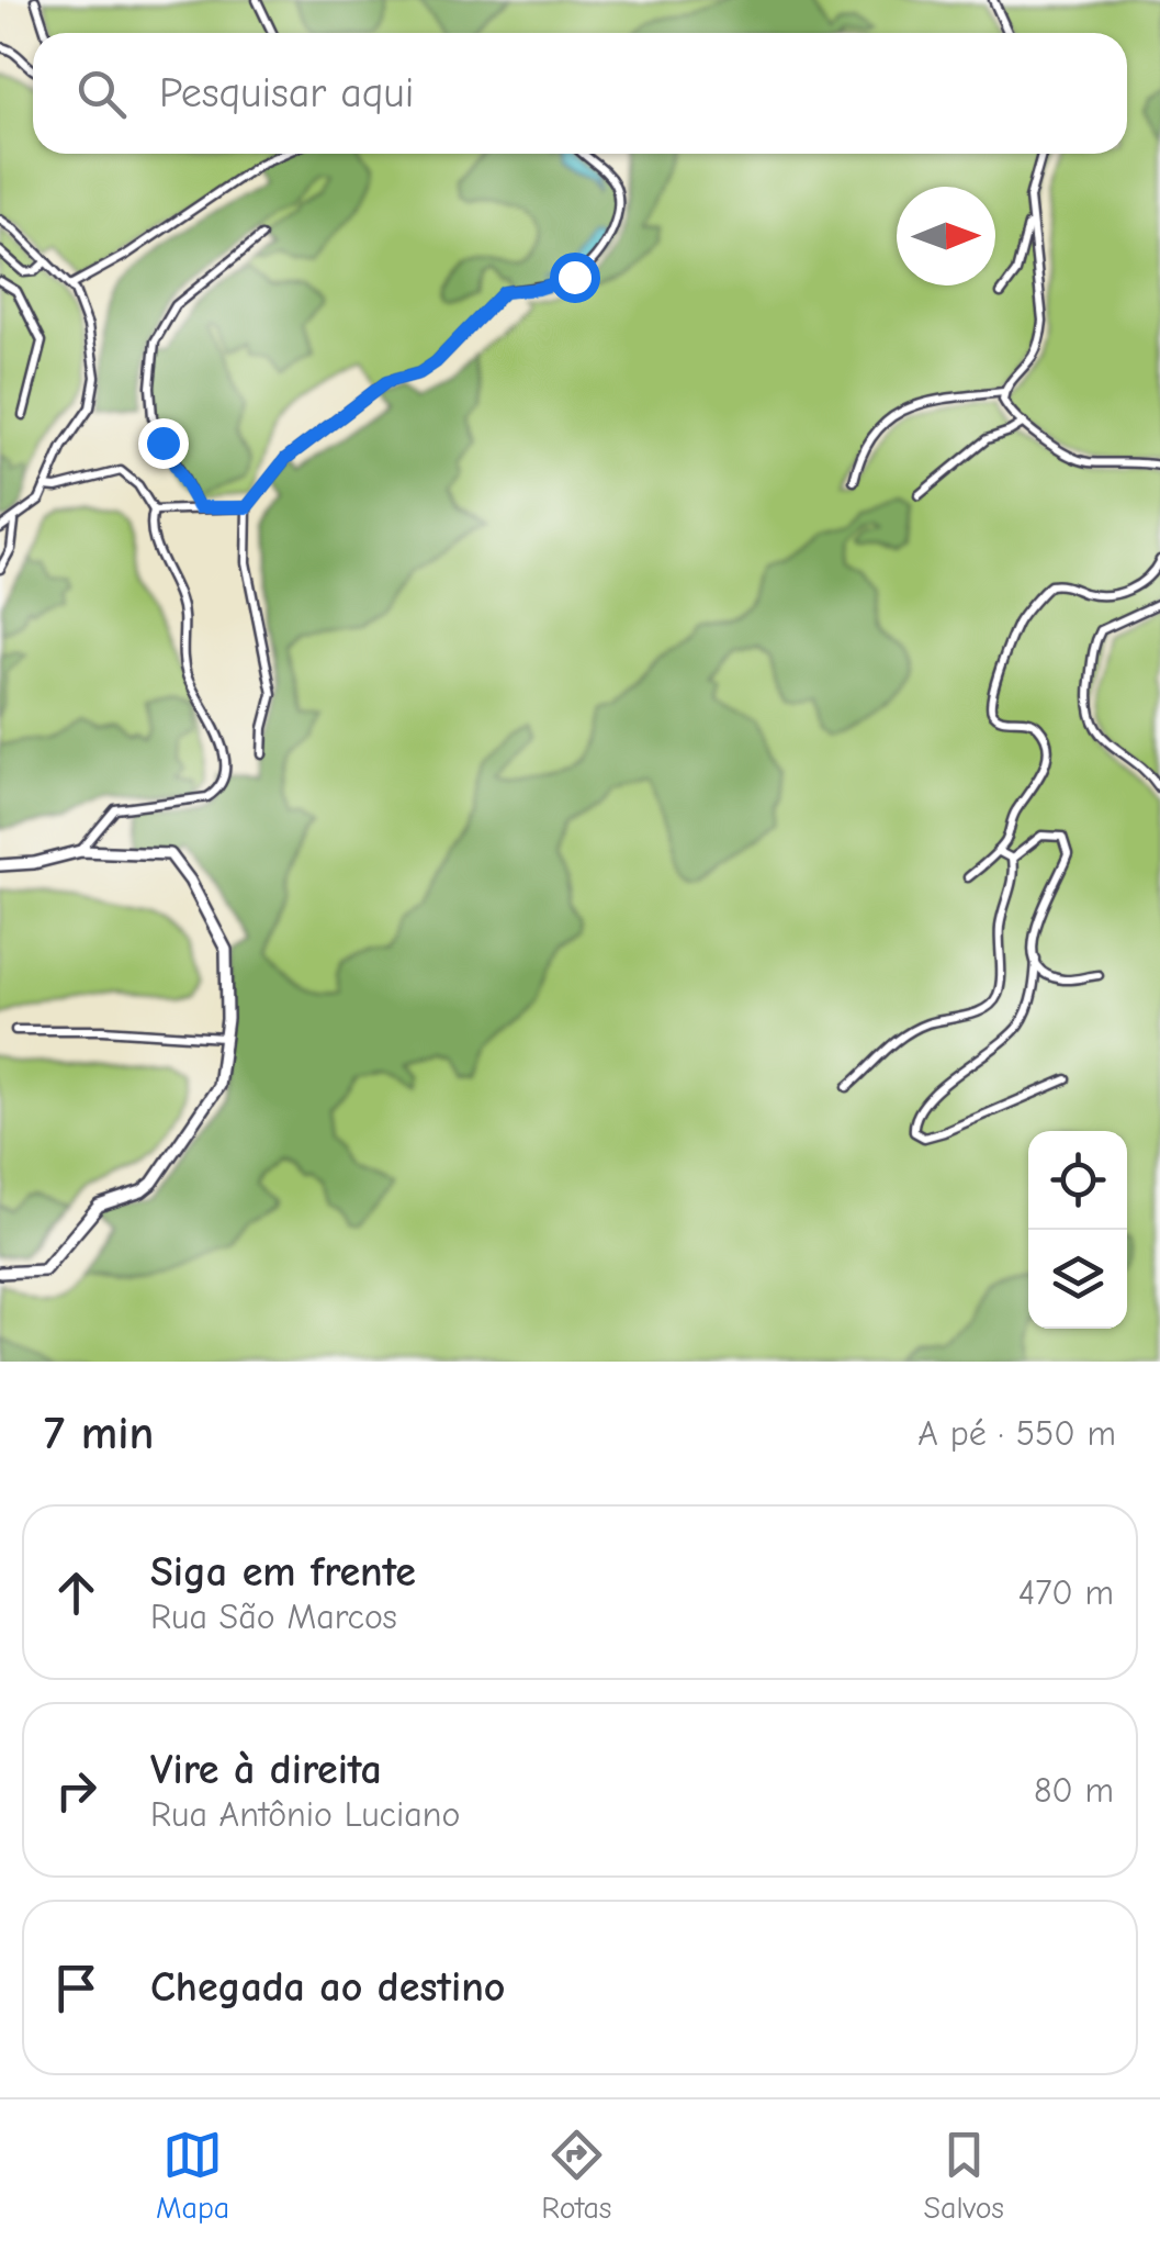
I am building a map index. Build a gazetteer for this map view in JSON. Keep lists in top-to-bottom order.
{
  "north": "right",
  "page": {
    "search": "Pesquisar aqui",
    "heading": ["7 min", "A pé · 550 m"],
    "list": [
      ["Siga em frente", "Rua São Marcos", "470 m"],
      ["Vire à direita", "Rua Antônio Luciano", "80 m"],
      "Chegada ao destino"
    ],
    "nav": ["Mapa", "Rotas", "Salvos"]
  }
}
